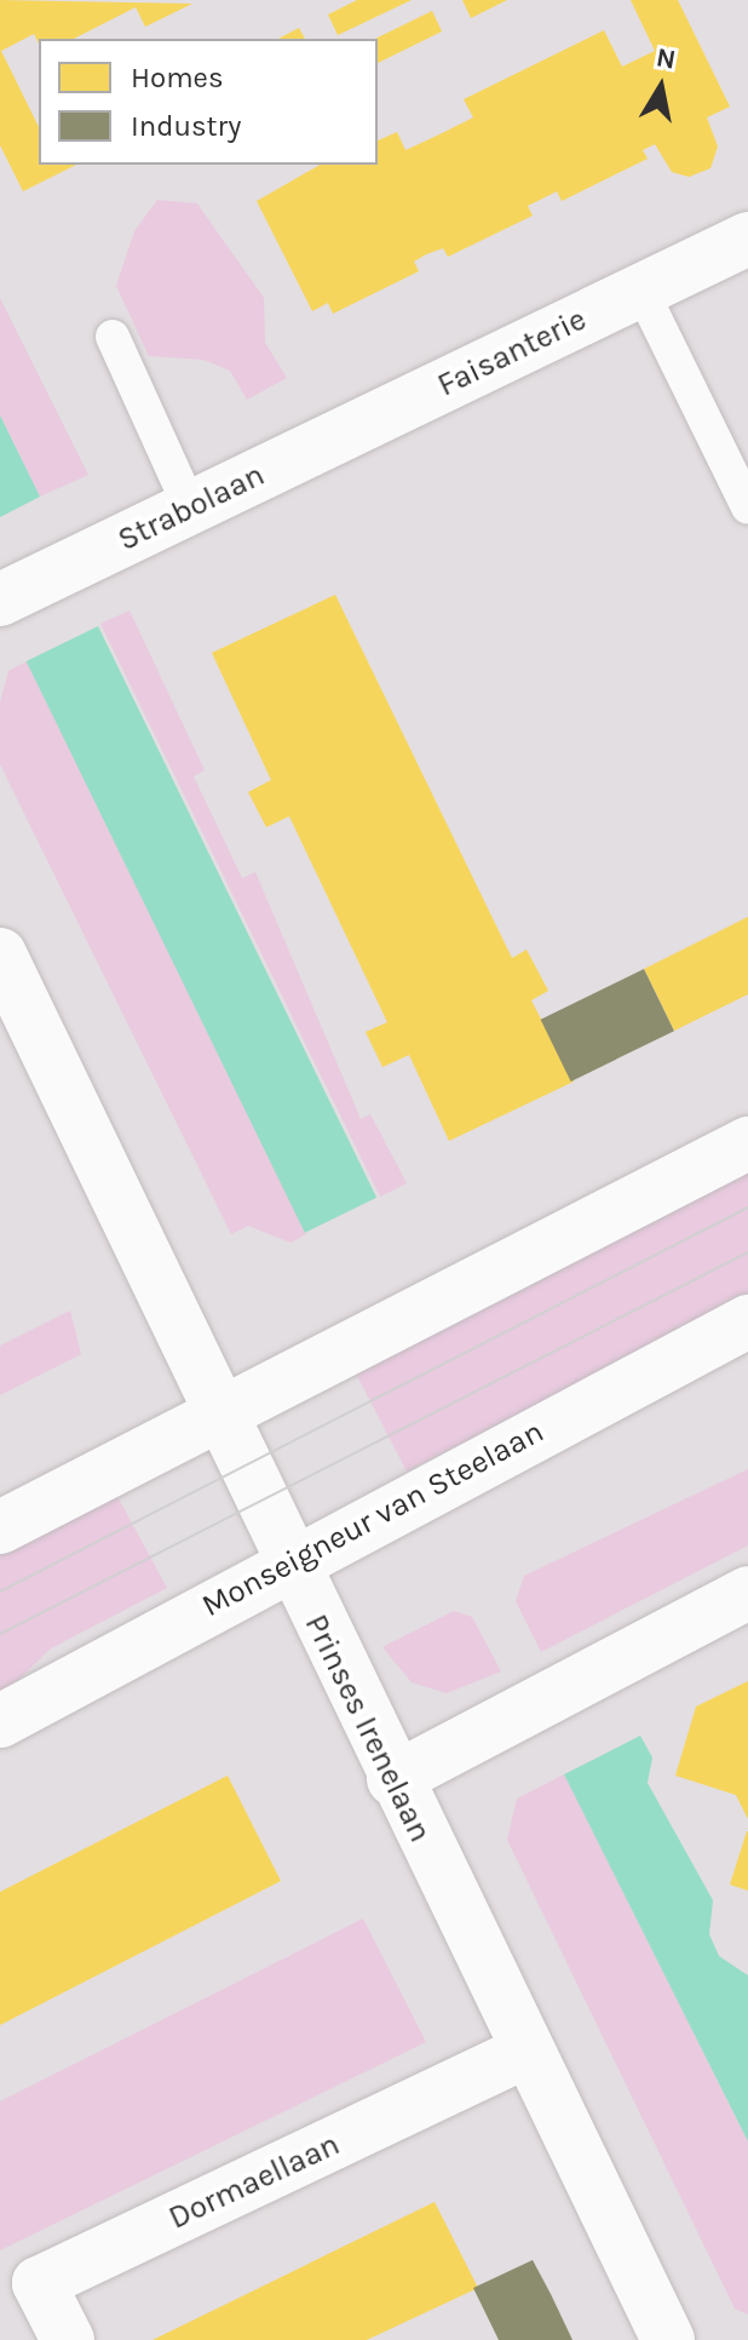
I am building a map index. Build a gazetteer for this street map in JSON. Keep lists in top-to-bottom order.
{
  "streets": {
    "street": [
      "Faisanterie",
      "Strabolaan",
      "Monseigneur van Steelaan",
      "Prinses Irenelaan",
      "Dormaellaan"
    ]
  },
  "crossings": [
    ["Faisanterie", "Strabolaan"],
    ["Monseigneur van Steelaan", "Prinses Irenelaan"],
    ["Prinses Irenelaan", "Dormaellaan"]
  ],
  "legend": ["Homes", "Industry"],
  "north": "top"
}
